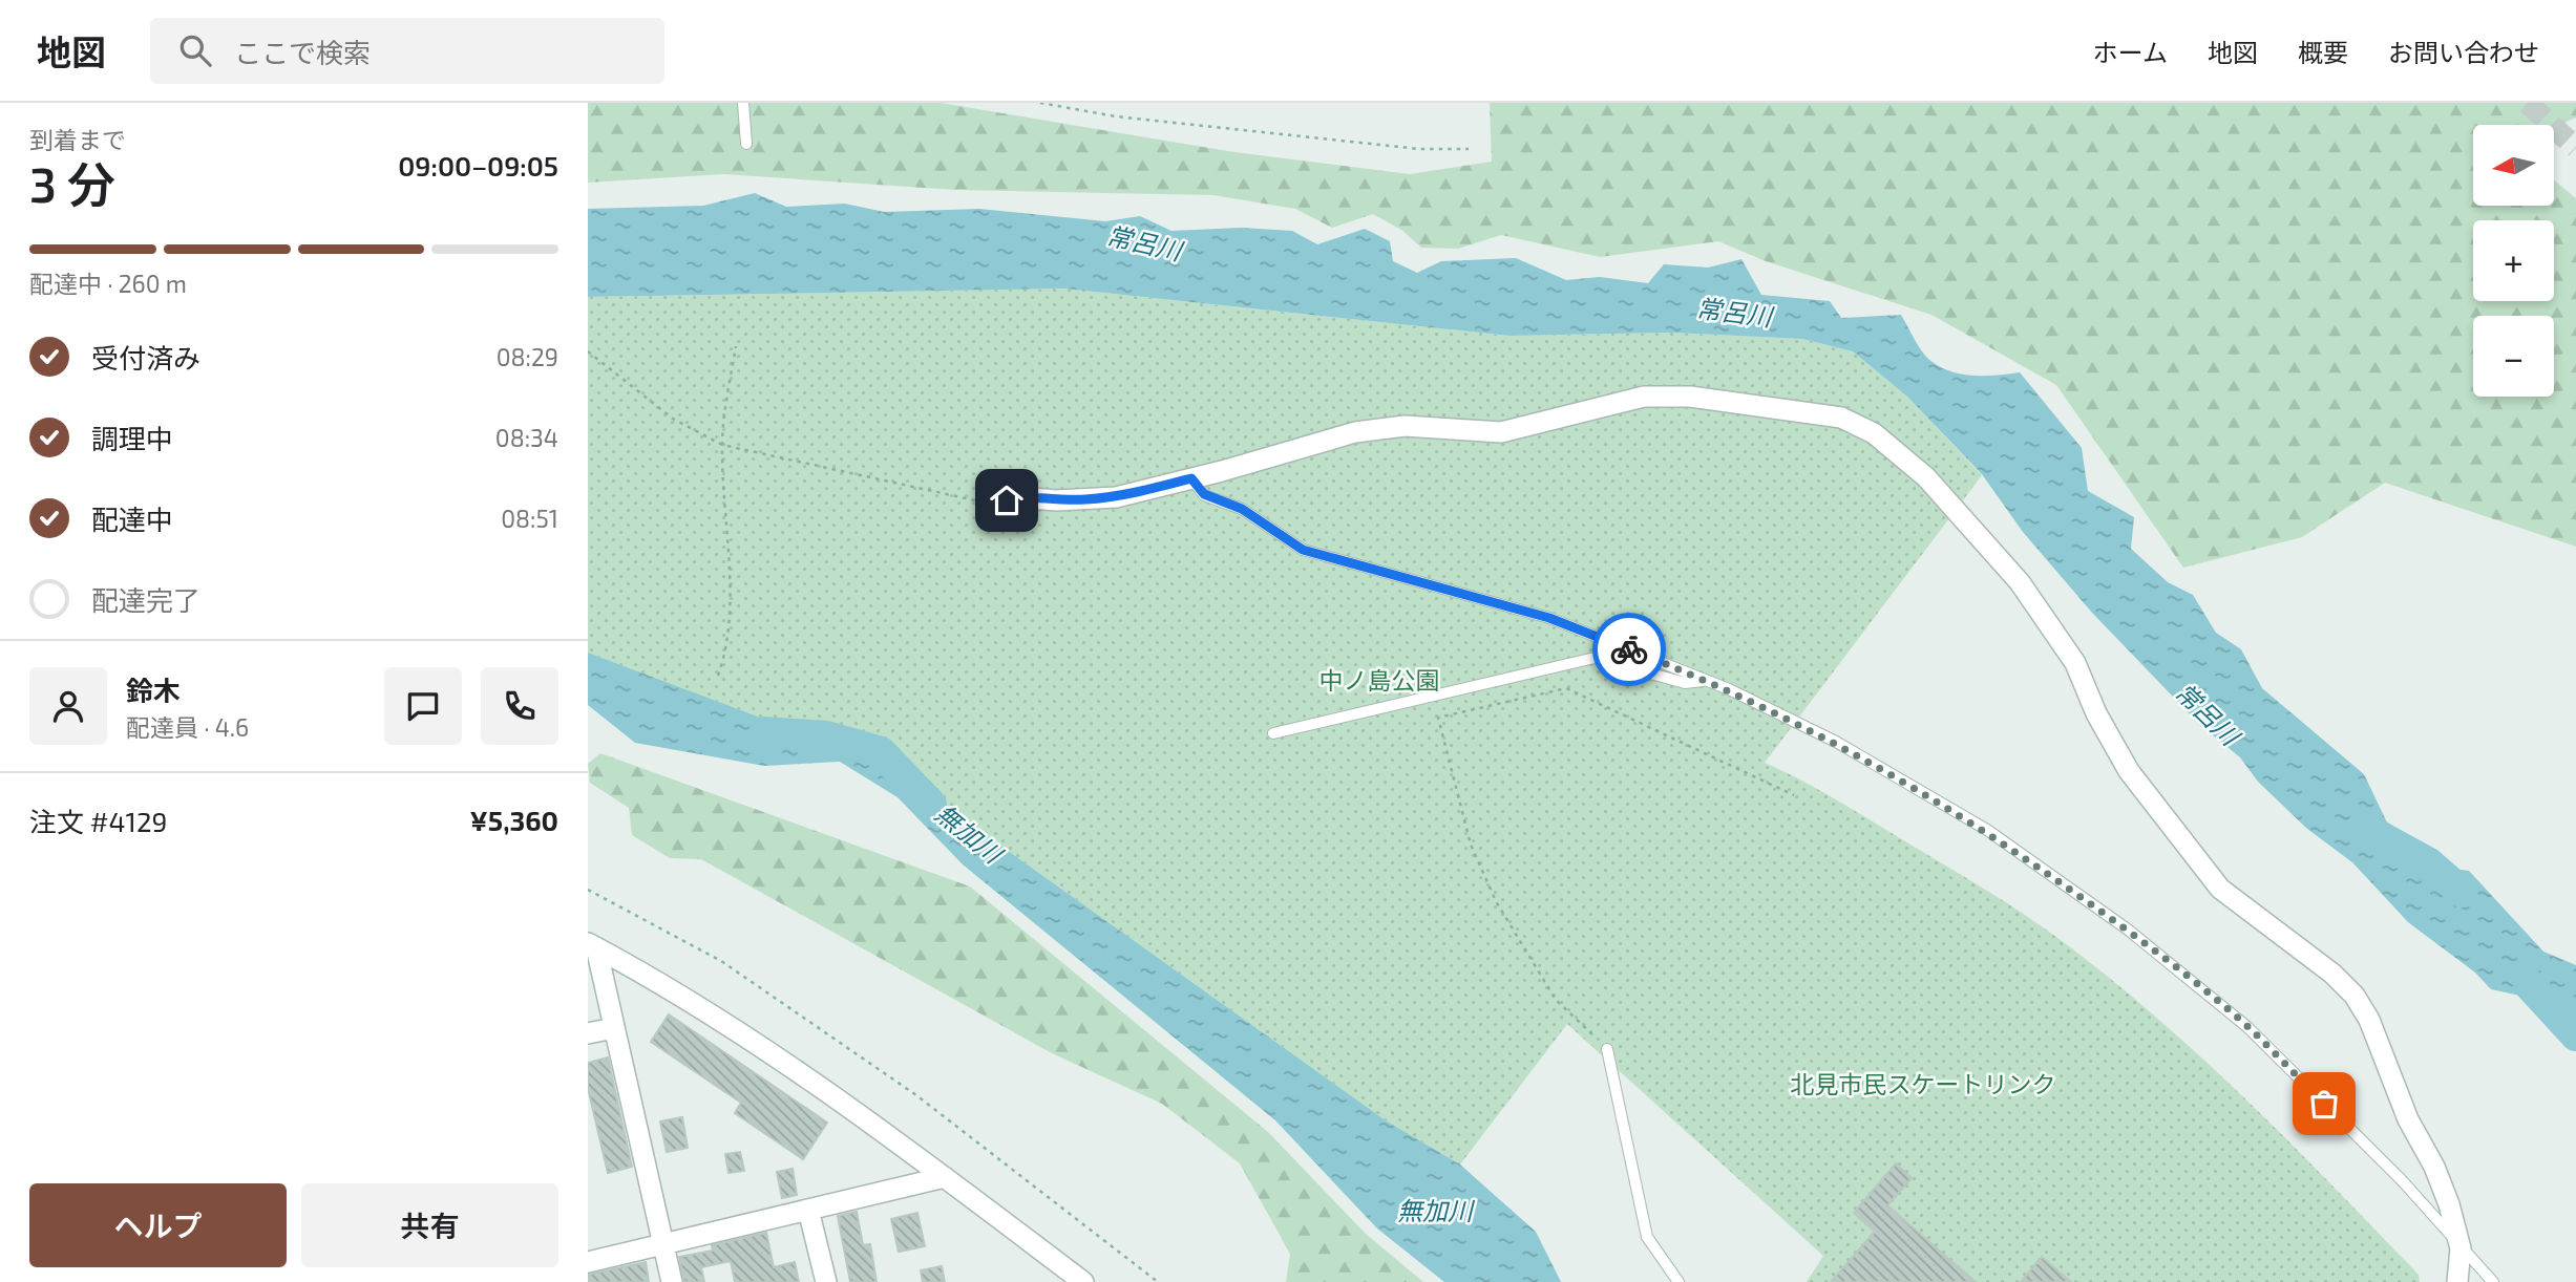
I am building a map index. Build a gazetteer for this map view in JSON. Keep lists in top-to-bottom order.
{
  "water": ["常呂川", "無加川"],
  "parks": ["中ノ島公園", "北見市民スケートリンク"],
  "north": "left",
  "page": {
    "header": "地図",
    "search": "ここで検索",
    "nav": [
      "ホーム",
      "地図",
      "概要",
      "お問い合わせ"
    ],
    "heading": ["3 分", "到着まで", "09:00–09:05"],
    "panel": [
      "鈴木",
      "配達員 · 4.6",
      "注文 #4129",
      "¥5,360"
    ],
    "map_buttons": ["+", "−"],
    "bar": "配達中 · 260 m",
    "list": [
      ["受付済み", "08:29"],
      ["調理中", "08:34"],
      ["配達中", "08:51"],
      "配達完了"
    ],
    "buttons": ["ヘルプ", "共有"]
  }
}
